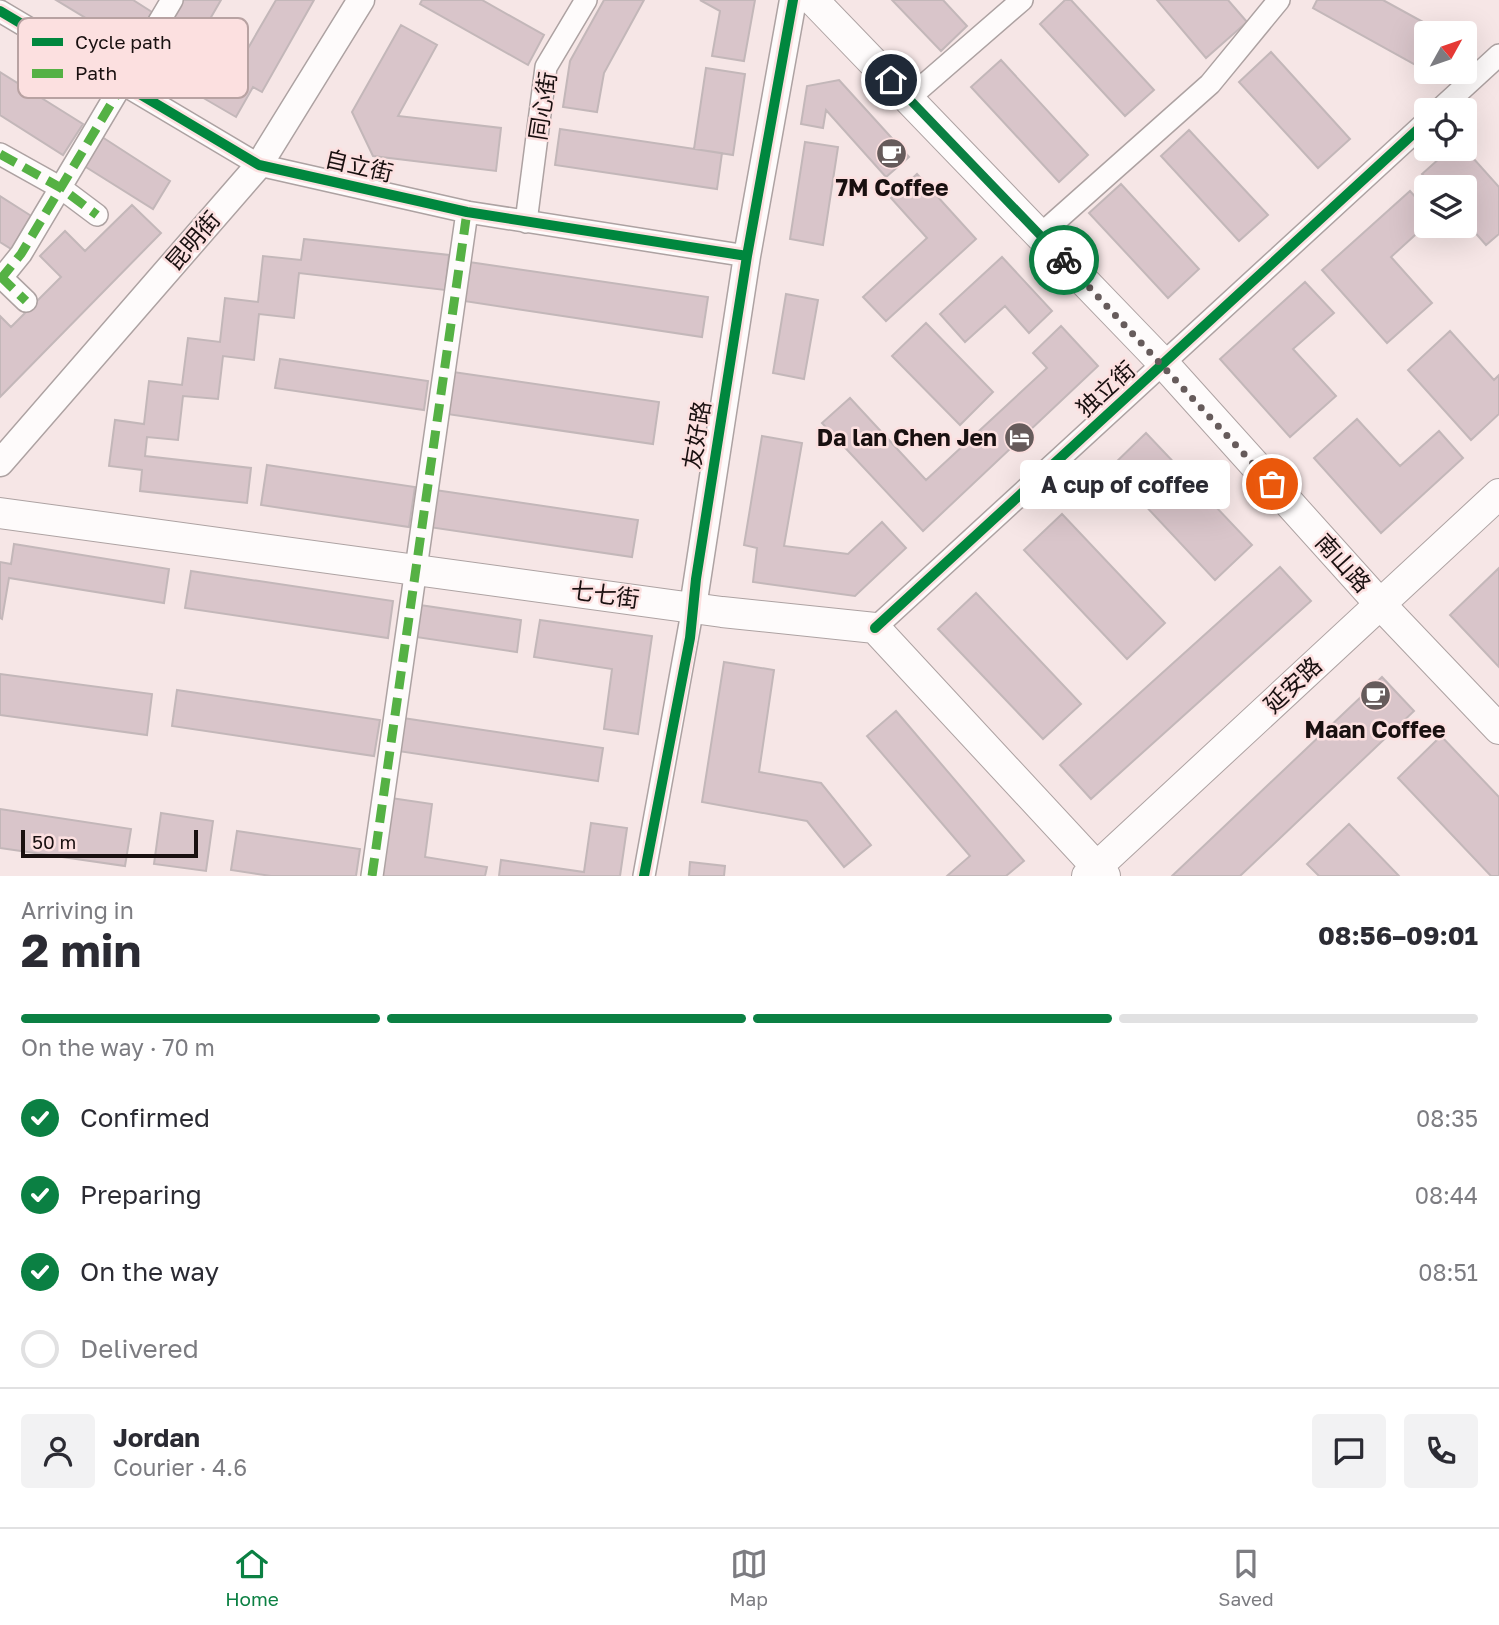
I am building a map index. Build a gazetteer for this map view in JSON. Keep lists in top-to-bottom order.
{
  "streets": {
    "main road": ["南山路", "七七街", "延安路"],
    "street": [
      "同心街",
      "自立街",
      "昆明街",
      "独立街",
      "友好路"
    ]
  },
  "crossings": [
    ["同心街", "自立街"],
    ["自立街", "昆明街"],
    ["自立街", "友好路"],
    ["独立街", "南山路"],
    ["独立街", "七七街"],
    ["友好路", "七七街"],
    ["南山路", "延安路"]
  ],
  "places": {
    "cafe": ["7M Coffee", "Maan Coffee"],
    "hotel": ["Da lan Chen Jen"],
    "other": ["A cup of coffee"]
  },
  "legend": ["Cycle path", "Path"],
  "scale_bar": "50 m",
  "north": "top right",
  "page": {
    "bubble": "A cup of coffee",
    "scale": "50 m",
    "heading": ["2 min", "Arriving in", "08:56–09:01"],
    "panel": ["Jordan", "Courier · 4.6"],
    "bar": "On the way · 70 m",
    "list": [
      ["Confirmed", "08:35"],
      ["Preparing", "08:44"],
      ["On the way", "08:51"],
      "Delivered"
    ],
    "tabs": ["Home", "Map", "Saved"]
  }
}
